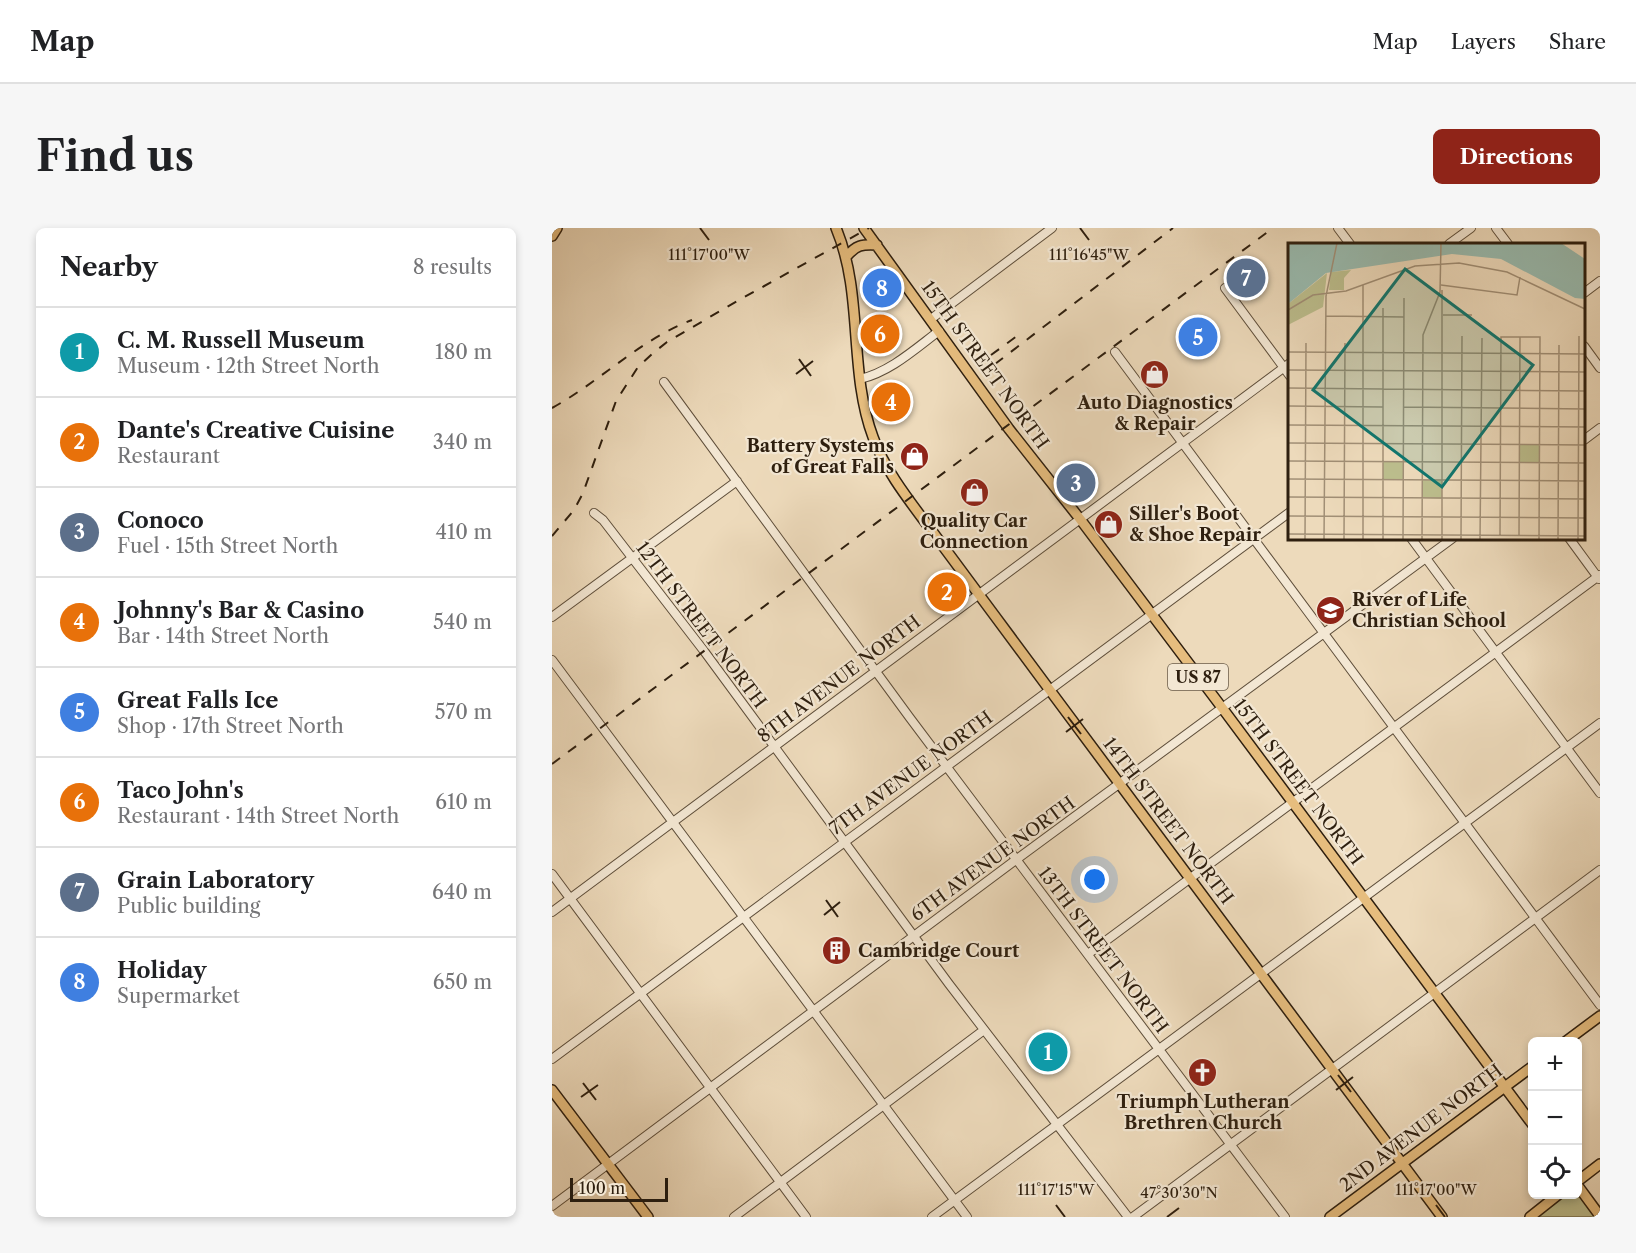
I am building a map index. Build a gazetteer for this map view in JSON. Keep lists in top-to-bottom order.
{
  "streets": {
    "main road": [
      "15TH STREET NORTH",
      "US 87",
      "14TH STREET NORTH",
      "2ND AVENUE NORTH"
    ],
    "street": [
      "12TH STREET NORTH",
      "8TH AVENUE NORTH",
      "7TH AVENUE NORTH",
      "6TH AVENUE NORTH",
      "13TH STREET NORTH"
    ]
  },
  "crossings": [
    ["15TH STREET NORTH", "8TH AVENUE NORTH"],
    ["15TH STREET NORTH", "7TH AVENUE NORTH"],
    ["15TH STREET NORTH", "6TH AVENUE NORTH"],
    ["15TH STREET NORTH", "2ND AVENUE NORTH"],
    ["12TH STREET NORTH", "8TH AVENUE NORTH"],
    ["12TH STREET NORTH", "7TH AVENUE NORTH"],
    ["12TH STREET NORTH", "6TH AVENUE NORTH"],
    ["8TH AVENUE NORTH", "14TH STREET NORTH"],
    ["8TH AVENUE NORTH", "13TH STREET NORTH"],
    ["7TH AVENUE NORTH", "14TH STREET NORTH"],
    ["7TH AVENUE NORTH", "13TH STREET NORTH"],
    ["14TH STREET NORTH", "6TH AVENUE NORTH"],
    ["14TH STREET NORTH", "2ND AVENUE NORTH"],
    ["6TH AVENUE NORTH", "13TH STREET NORTH"]
  ],
  "places": {
    "shop": [
      "Auto Diagnostics & Repair",
      "Battery Systems of Great Falls",
      "Quality Car Connection",
      "Siller's Boot & Shoe Repair"
    ],
    "school or university": ["River of Life Christian School"],
    "building": ["Cambridge Court"],
    "church": ["Triumph Lutheran Brethren Church"]
  },
  "scale_bar": "100 m",
  "page": {
    "header": "Map",
    "nav": ["Map", "Layers", "Share"],
    "buttons": "Directions",
    "title": "Find us",
    "heading": ["Nearby", "8 results"],
    "pins": [
      "7",
      "8",
      "6",
      "5",
      "4",
      "3",
      "2",
      "1"
    ],
    "list": [
      {
        "mark": "1",
        "name": "C. M. Russell Museum",
        "note": "Museum · 12th Street North",
        "value": "180 m"
      },
      {
        "mark": "2",
        "name": "Dante's Creative Cuisine",
        "note": "Restaurant",
        "value": "340 m"
      },
      {
        "mark": "3",
        "name": "Conoco",
        "note": "Fuel · 15th Street North",
        "value": "410 m"
      },
      {
        "mark": "4",
        "name": "Johnny's Bar & Casino",
        "note": "Bar · 14th Street North",
        "value": "540 m"
      },
      {
        "mark": "5",
        "name": "Great Falls Ice",
        "note": "Shop · 17th Street North",
        "value": "570 m"
      },
      {
        "mark": "6",
        "name": "Taco John's",
        "note": "Restaurant · 14th Street North",
        "value": "610 m"
      },
      {
        "mark": "7",
        "name": "Grain Laboratory",
        "note": "Public building",
        "value": "640 m"
      },
      {
        "mark": "8",
        "name": "Holiday",
        "note": "Supermarket",
        "value": "650 m"
      }
    ],
    "map_buttons": ["+", "−"],
    "scale": "100 m"
  },
  "coordinates": [
    "111°17'00\"W",
    "111°16'45\"W",
    "111°17'15\"W",
    "47°30'30\"N"
  ]
}
